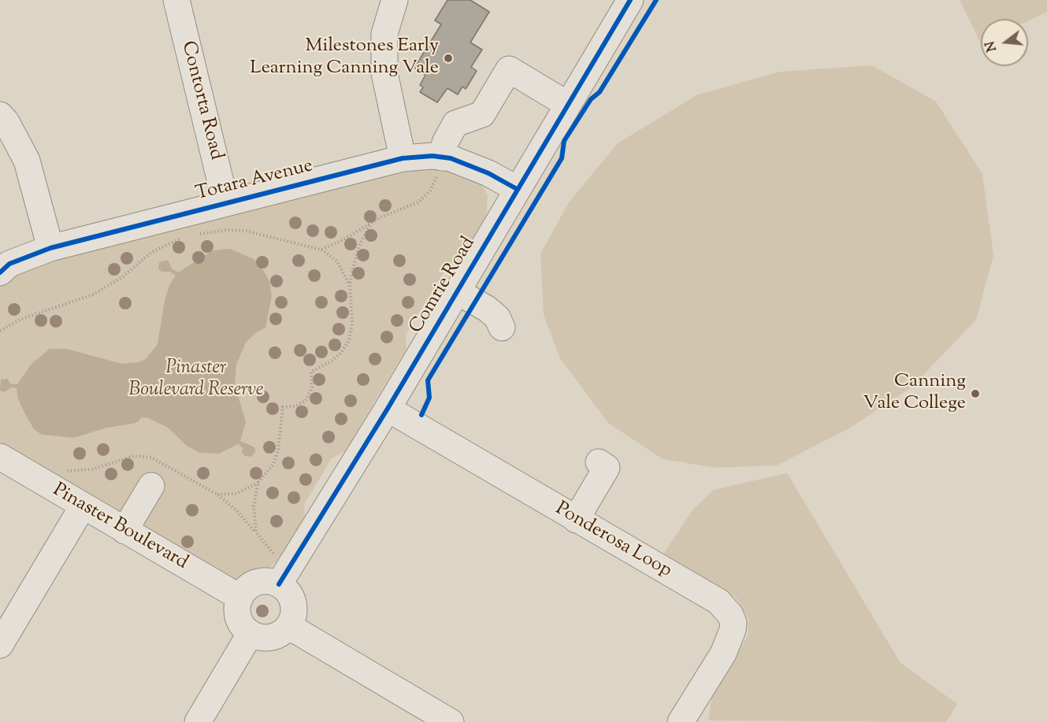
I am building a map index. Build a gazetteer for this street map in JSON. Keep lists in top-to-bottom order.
{
  "streets": {
    "street": [
      "Contorta Road",
      "Totara Avenue",
      "Comrie Road",
      "Pinaster Boulevard",
      "Ponderosa Loop"
    ]
  },
  "crossings": [
    ["Contorta Road", "Totara Avenue"],
    ["Totara Avenue", "Comrie Road"],
    ["Comrie Road", "Pinaster Boulevard"],
    ["Comrie Road", "Ponderosa Loop"]
  ],
  "parks": ["Pinaster Boulevard Reserve"],
  "places": ["Milestones Early Learning Canning Vale", "Canning Vale College"],
  "north": "left"
}
